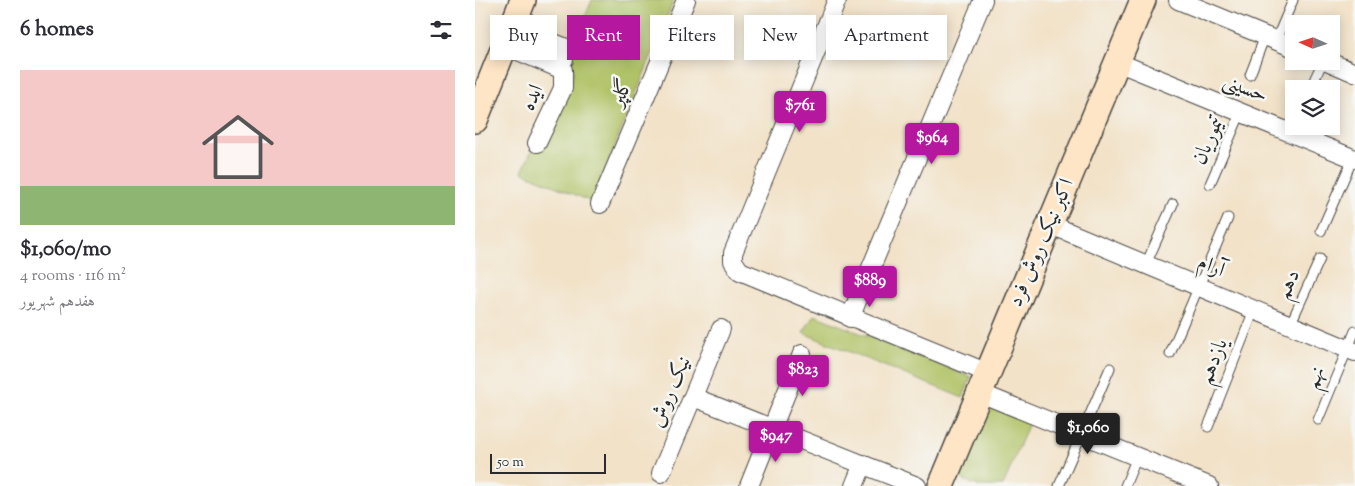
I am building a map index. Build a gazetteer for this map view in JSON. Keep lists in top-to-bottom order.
{
  "streets": {
    "street": [
      "حسینی",
      "گلپر",
      "ایده",
      "اکبر نیک روش فرد",
      "آرام",
      "نیک روش"
    ],
    "lane": [
      "تیموریان",
      "دهم",
      "یازدهم",
      "نهم"
    ]
  },
  "crossings": [
    ["حسینی", "تیموریان"],
    ["حسینی", "اکبر نیک روش فرد"],
    ["اکبر نیک روش فرد", "آرام"],
    ["آرام", "دهم"],
    ["آرام", "یازدهم"],
    ["آرام", "نهم"]
  ],
  "scale_bar": "50 m",
  "north": "left",
  "page": {
    "heading": "6 homes",
    "chip": [
      "Buy",
      "Rent",
      "Filters",
      "New",
      "Apartment"
    ],
    "list": [
      {
        "name": "$1,060/mo",
        "note": "4 rooms · 116 m² · هفدهم شهریور"
      }
    ],
    "price": [
      "$761",
      "$964",
      "$889",
      "$823",
      "$1,060",
      "$947"
    ],
    "scale": "50 m"
  }
}
